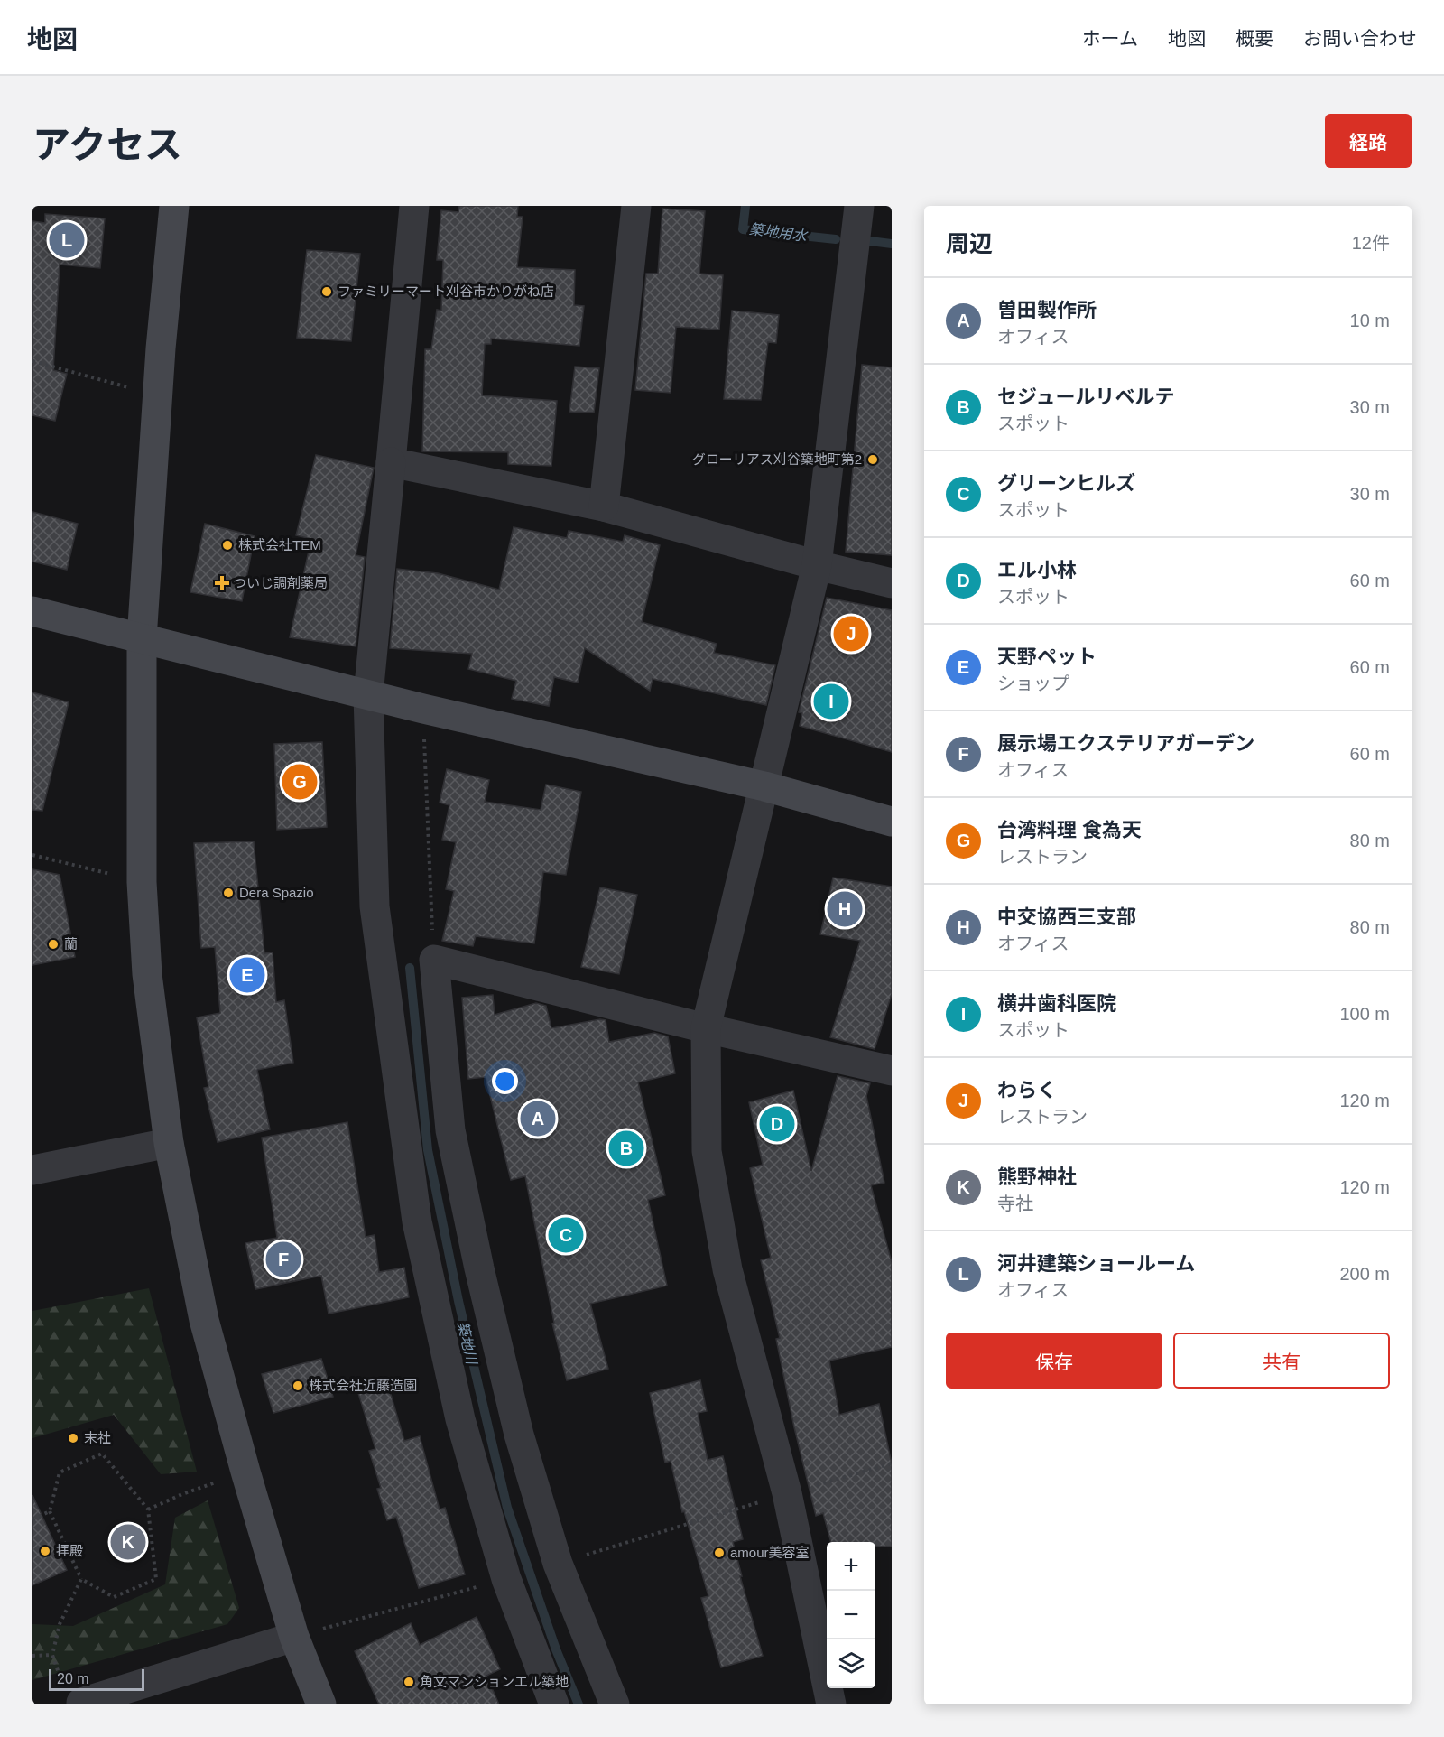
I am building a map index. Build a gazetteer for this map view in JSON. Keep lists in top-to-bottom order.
{
  "water": ["築地用水", "築地川"],
  "places": {
    "other": [
      "ファミリーマート刈谷市かりがね店",
      "グローリアス刈谷築地町第2",
      "株式会社TEM",
      "Dera Spazio",
      "蘭",
      "株式会社近藤造園",
      "末社",
      "拝殿",
      "amour美容室",
      "角文マンションエル築地"
    ],
    "health": ["ついじ調剤薬局"]
  },
  "scale_bar": "20 m",
  "page": {
    "header": "地図",
    "nav": [
      "ホーム",
      "地図",
      "概要",
      "お問い合わせ"
    ],
    "title": "アクセス",
    "buttons": [
      "経路",
      ["保存", "共有"]
    ],
    "heading": ["周辺", "12件"],
    "pins": [
      "L",
      "J",
      "I",
      "G",
      "H",
      "E",
      "A",
      "D",
      "B",
      "C",
      "F",
      "K"
    ],
    "list": [
      {
        "mark": "A",
        "name": "曽田製作所",
        "note": "オフィス",
        "value": "10 m"
      },
      {
        "mark": "B",
        "name": "セジュールリベルテ",
        "note": "スポット",
        "value": "30 m"
      },
      {
        "mark": "C",
        "name": "グリーンヒルズ",
        "note": "スポット",
        "value": "30 m"
      },
      {
        "mark": "D",
        "name": "エル小林",
        "note": "スポット",
        "value": "60 m"
      },
      {
        "mark": "E",
        "name": "天野ペット",
        "note": "ショップ",
        "value": "60 m"
      },
      {
        "mark": "F",
        "name": "展示場エクステリアガーデン",
        "note": "オフィス",
        "value": "60 m"
      },
      {
        "mark": "G",
        "name": "台湾料理 食為天",
        "note": "レストラン",
        "value": "80 m"
      },
      {
        "mark": "H",
        "name": "中交協西三支部",
        "note": "オフィス",
        "value": "80 m"
      },
      {
        "mark": "I",
        "name": "横井歯科医院",
        "note": "スポット",
        "value": "100 m"
      },
      {
        "mark": "J",
        "name": "わらく",
        "note": "レストラン",
        "value": "120 m"
      },
      {
        "mark": "K",
        "name": "熊野神社",
        "note": "寺社",
        "value": "120 m"
      },
      {
        "mark": "L",
        "name": "河井建築ショールーム",
        "note": "オフィス",
        "value": "200 m"
      }
    ],
    "map_buttons": ["+", "−"],
    "scale": "20 m"
  }
}
